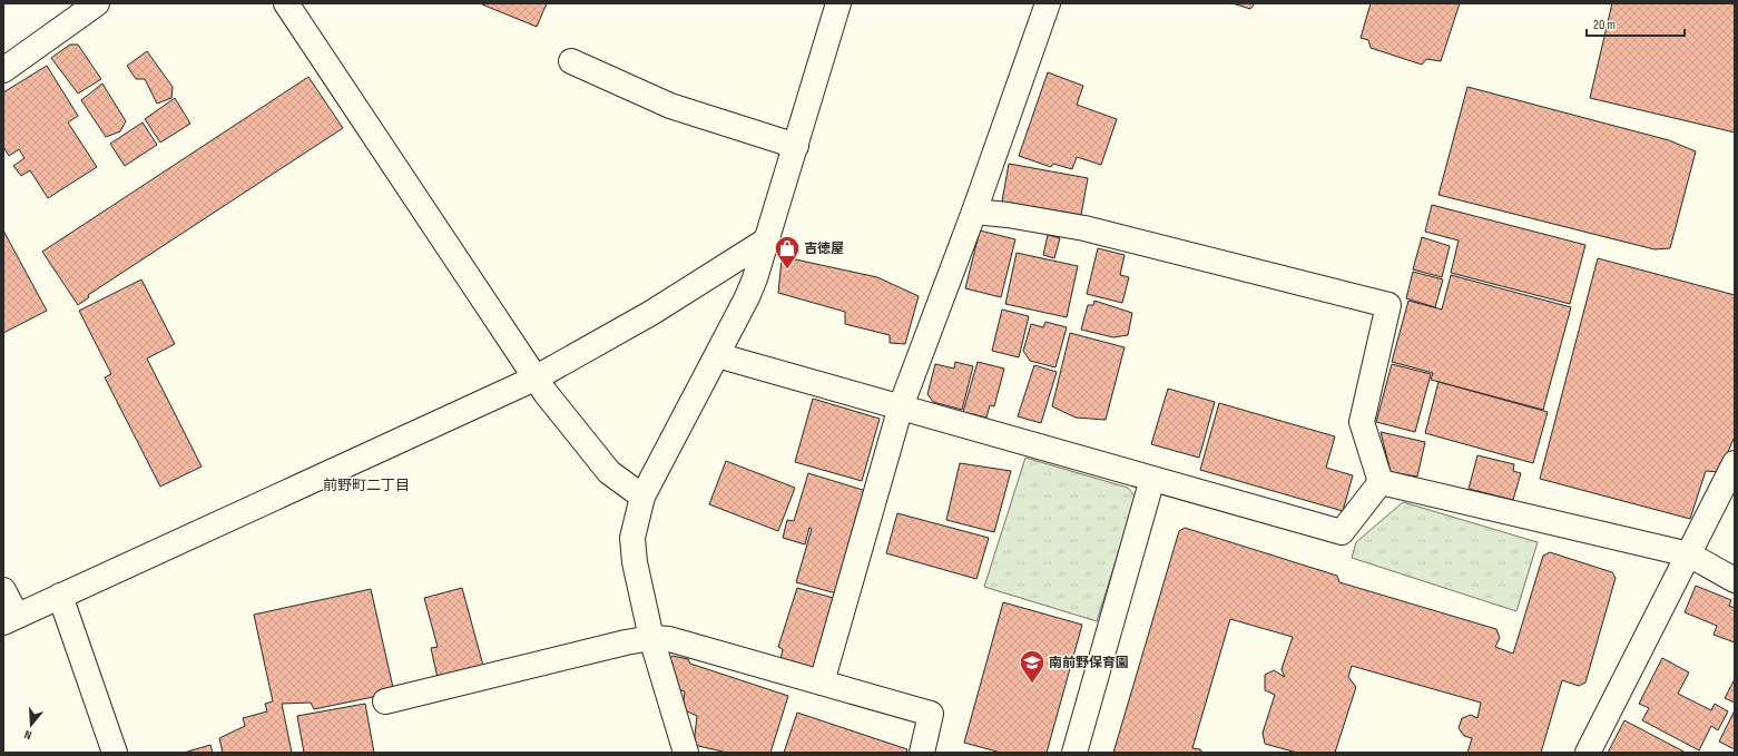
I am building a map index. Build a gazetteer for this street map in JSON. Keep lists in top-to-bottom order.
{
  "districts": ["前野町二丁目"],
  "places": {
    "shop": ["吉徳屋"],
    "school or university": ["南前野保育園"]
  },
  "scale_bar": "20 m",
  "north": "bottom"
}
